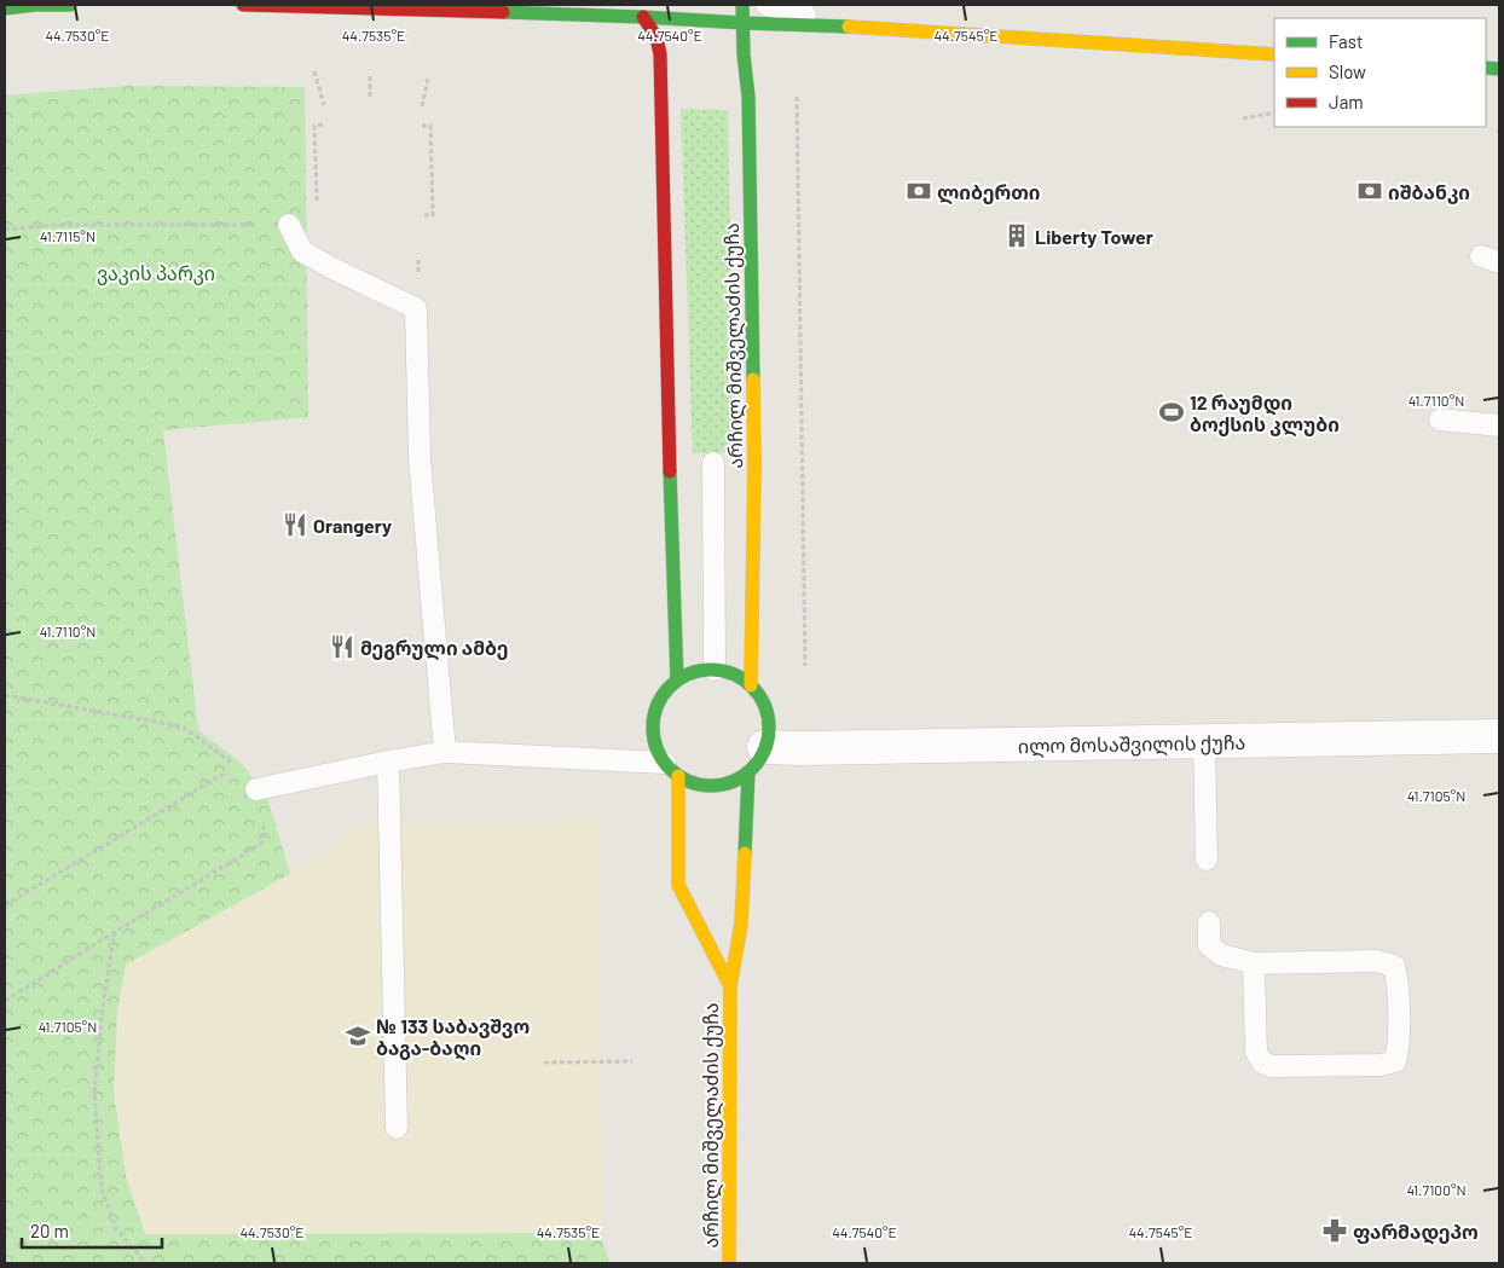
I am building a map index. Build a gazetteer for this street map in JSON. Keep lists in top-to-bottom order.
{
  "streets": {
    "street": ["არჩილ მიშველაძის ქუჩა", "ილო მოსაშვილის ქუჩა"]
  },
  "crossings": [
    ["არჩილ მიშველაძის ქუჩა", "ილო მოსაშვილის ქუჩა"]
  ],
  "parks": ["ვაკის პარკი"],
  "places": {
    "bank": ["ლიბერთი", "იშბანკი"],
    "building": ["Liberty Tower"],
    "sports": ["12 რაუმდი ბოქსის კლუბი"],
    "restaurant": ["Orangery", "მეგრული ამბე"],
    "school or university": ["№ 133 საბავშვო ბაგა-ბაღი"],
    "pharmacy": ["ფარმადეპო"]
  },
  "legend": ["Fast", "Slow", "Jam"],
  "scale_bar": "20 m",
  "coordinates": [
    "44.7530°E",
    "44.7535°E",
    "44.7540°E",
    "44.7545°E",
    "41.7115°N",
    "41.7110°N",
    "41.7105°N",
    "41.7100°N"
  ]
}
